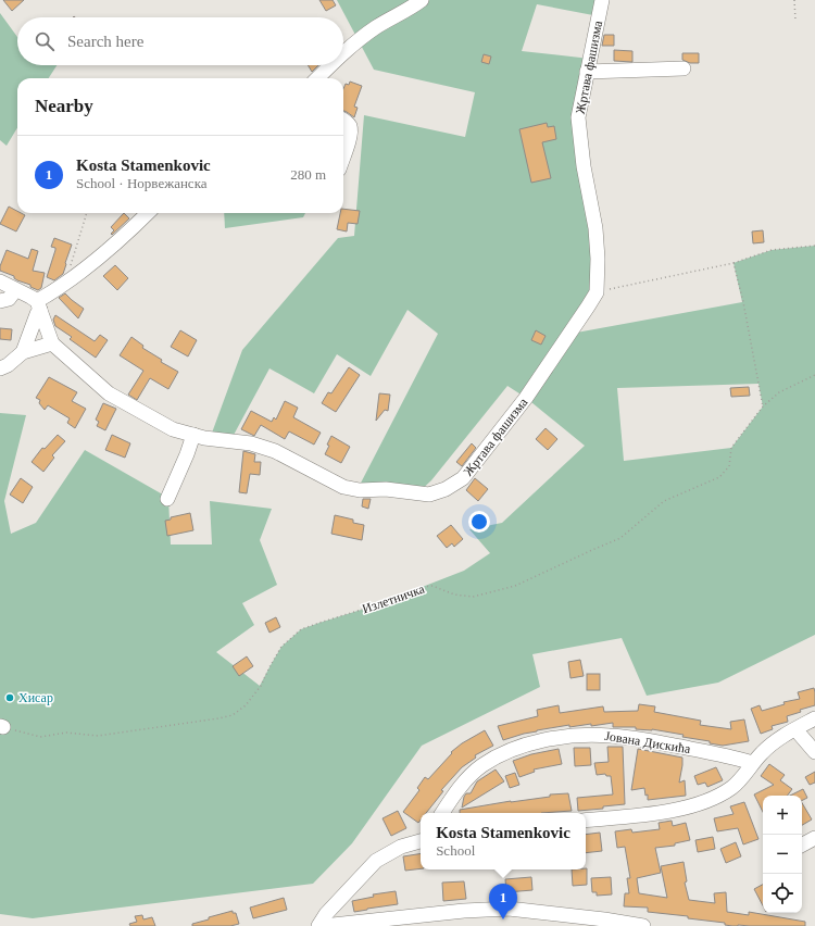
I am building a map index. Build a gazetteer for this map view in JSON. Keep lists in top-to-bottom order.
{
  "streets": {
    "street": ["Жртава фашизма", "Јована Дискића"],
    "path": ["Излетничка"]
  },
  "places": ["Хисар"],
  "page": {
    "search": "Search here",
    "heading": "Nearby",
    "list": [
      {
        "mark": "1",
        "name": "Kosta Stamenkovic",
        "note": "School · Норвежанска",
        "value": "280 m"
      }
    ],
    "map_buttons": ["+", "−"],
    "popup": ["Kosta Stamenkovic", "School"],
    "pins": "1"
  }
}
